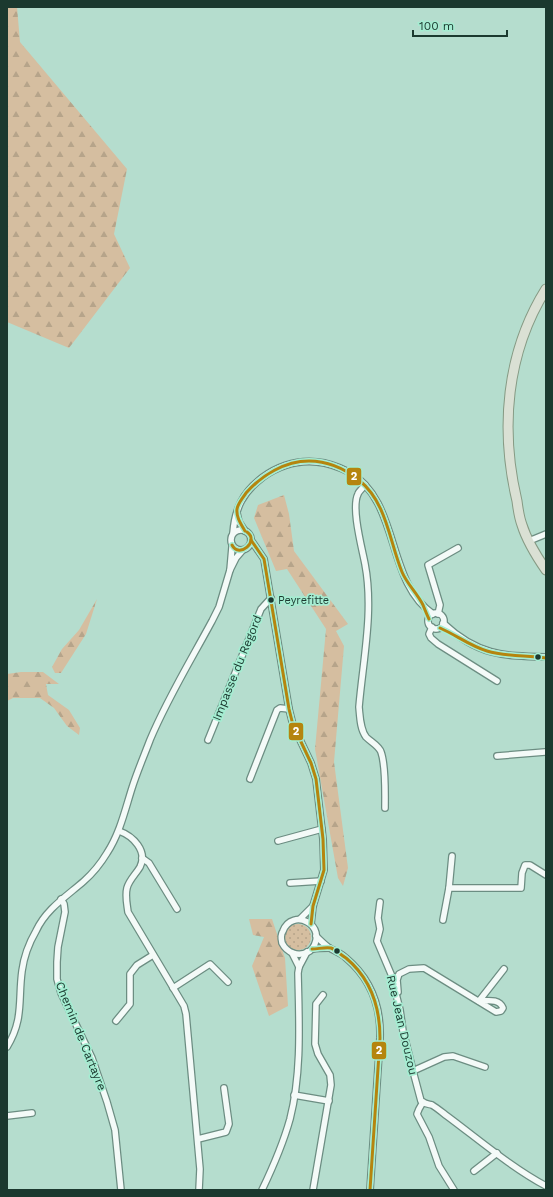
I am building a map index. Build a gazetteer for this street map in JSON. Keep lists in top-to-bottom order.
{
  "streets": {
    "street": ["Impasse du Regord", "Rue Jean Douzou", "Chemin de Cartayre"]
  },
  "places": ["Peyrefitte"],
  "lines": ["transit line 2"],
  "scale_bar": "100 m"
}
